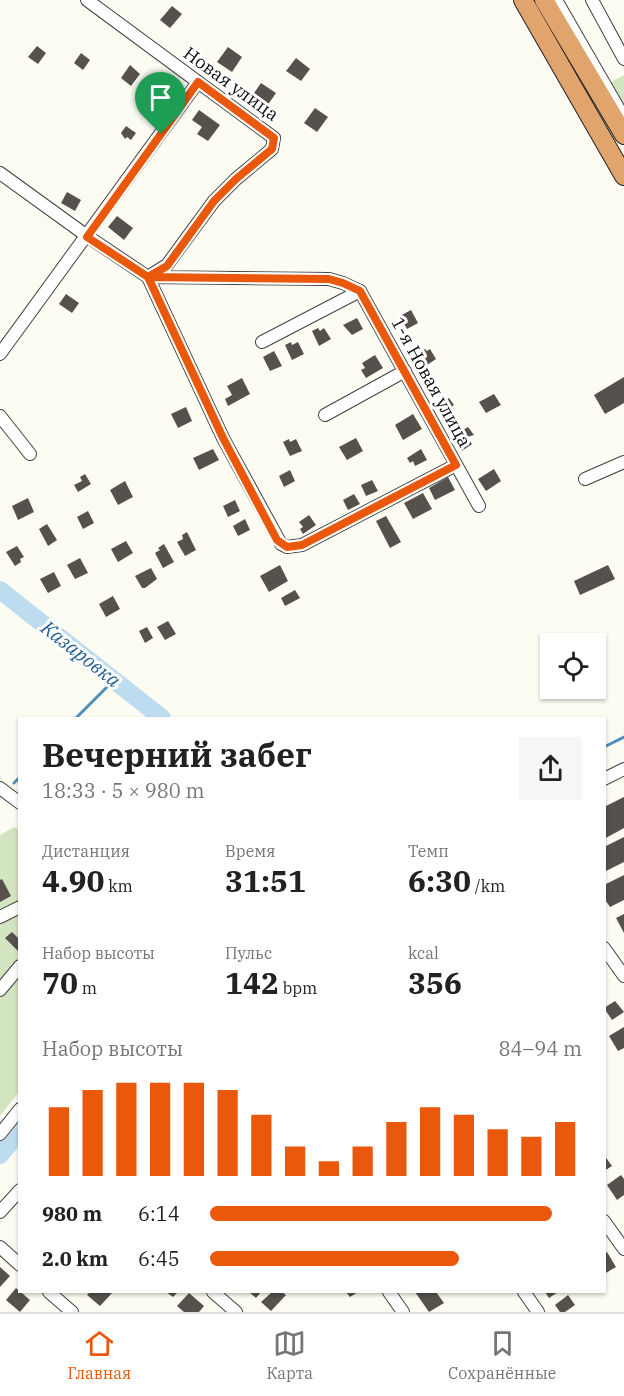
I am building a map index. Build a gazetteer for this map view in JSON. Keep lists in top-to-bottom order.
{
  "streets": {
    "street": ["Новая улица", "1-я Новая улица"]
  },
  "water": ["Казаровка"],
  "page": {
    "heading": ["Вечерний забег", "18:33 · 5 × 980 m"],
    "stats": [
      ["Дистанция", "4.90 km"],
      ["Время", "31:51"],
      ["Темп", "6:30 /km"],
      ["Набор высоты", "70 m"],
      ["Пульс", "142 bpm"],
      ["kcal", "356"]
    ],
    "chart": ["Набор высоты", "84–94 m"],
    "list": [
      {
        "name": "980 m",
        "note": "6:14"
      },
      {
        "name": "2.0 km",
        "note": "6:45"
      }
    ],
    "tabs": ["Главная", "Карта", "Сохранённые"]
  }
}
